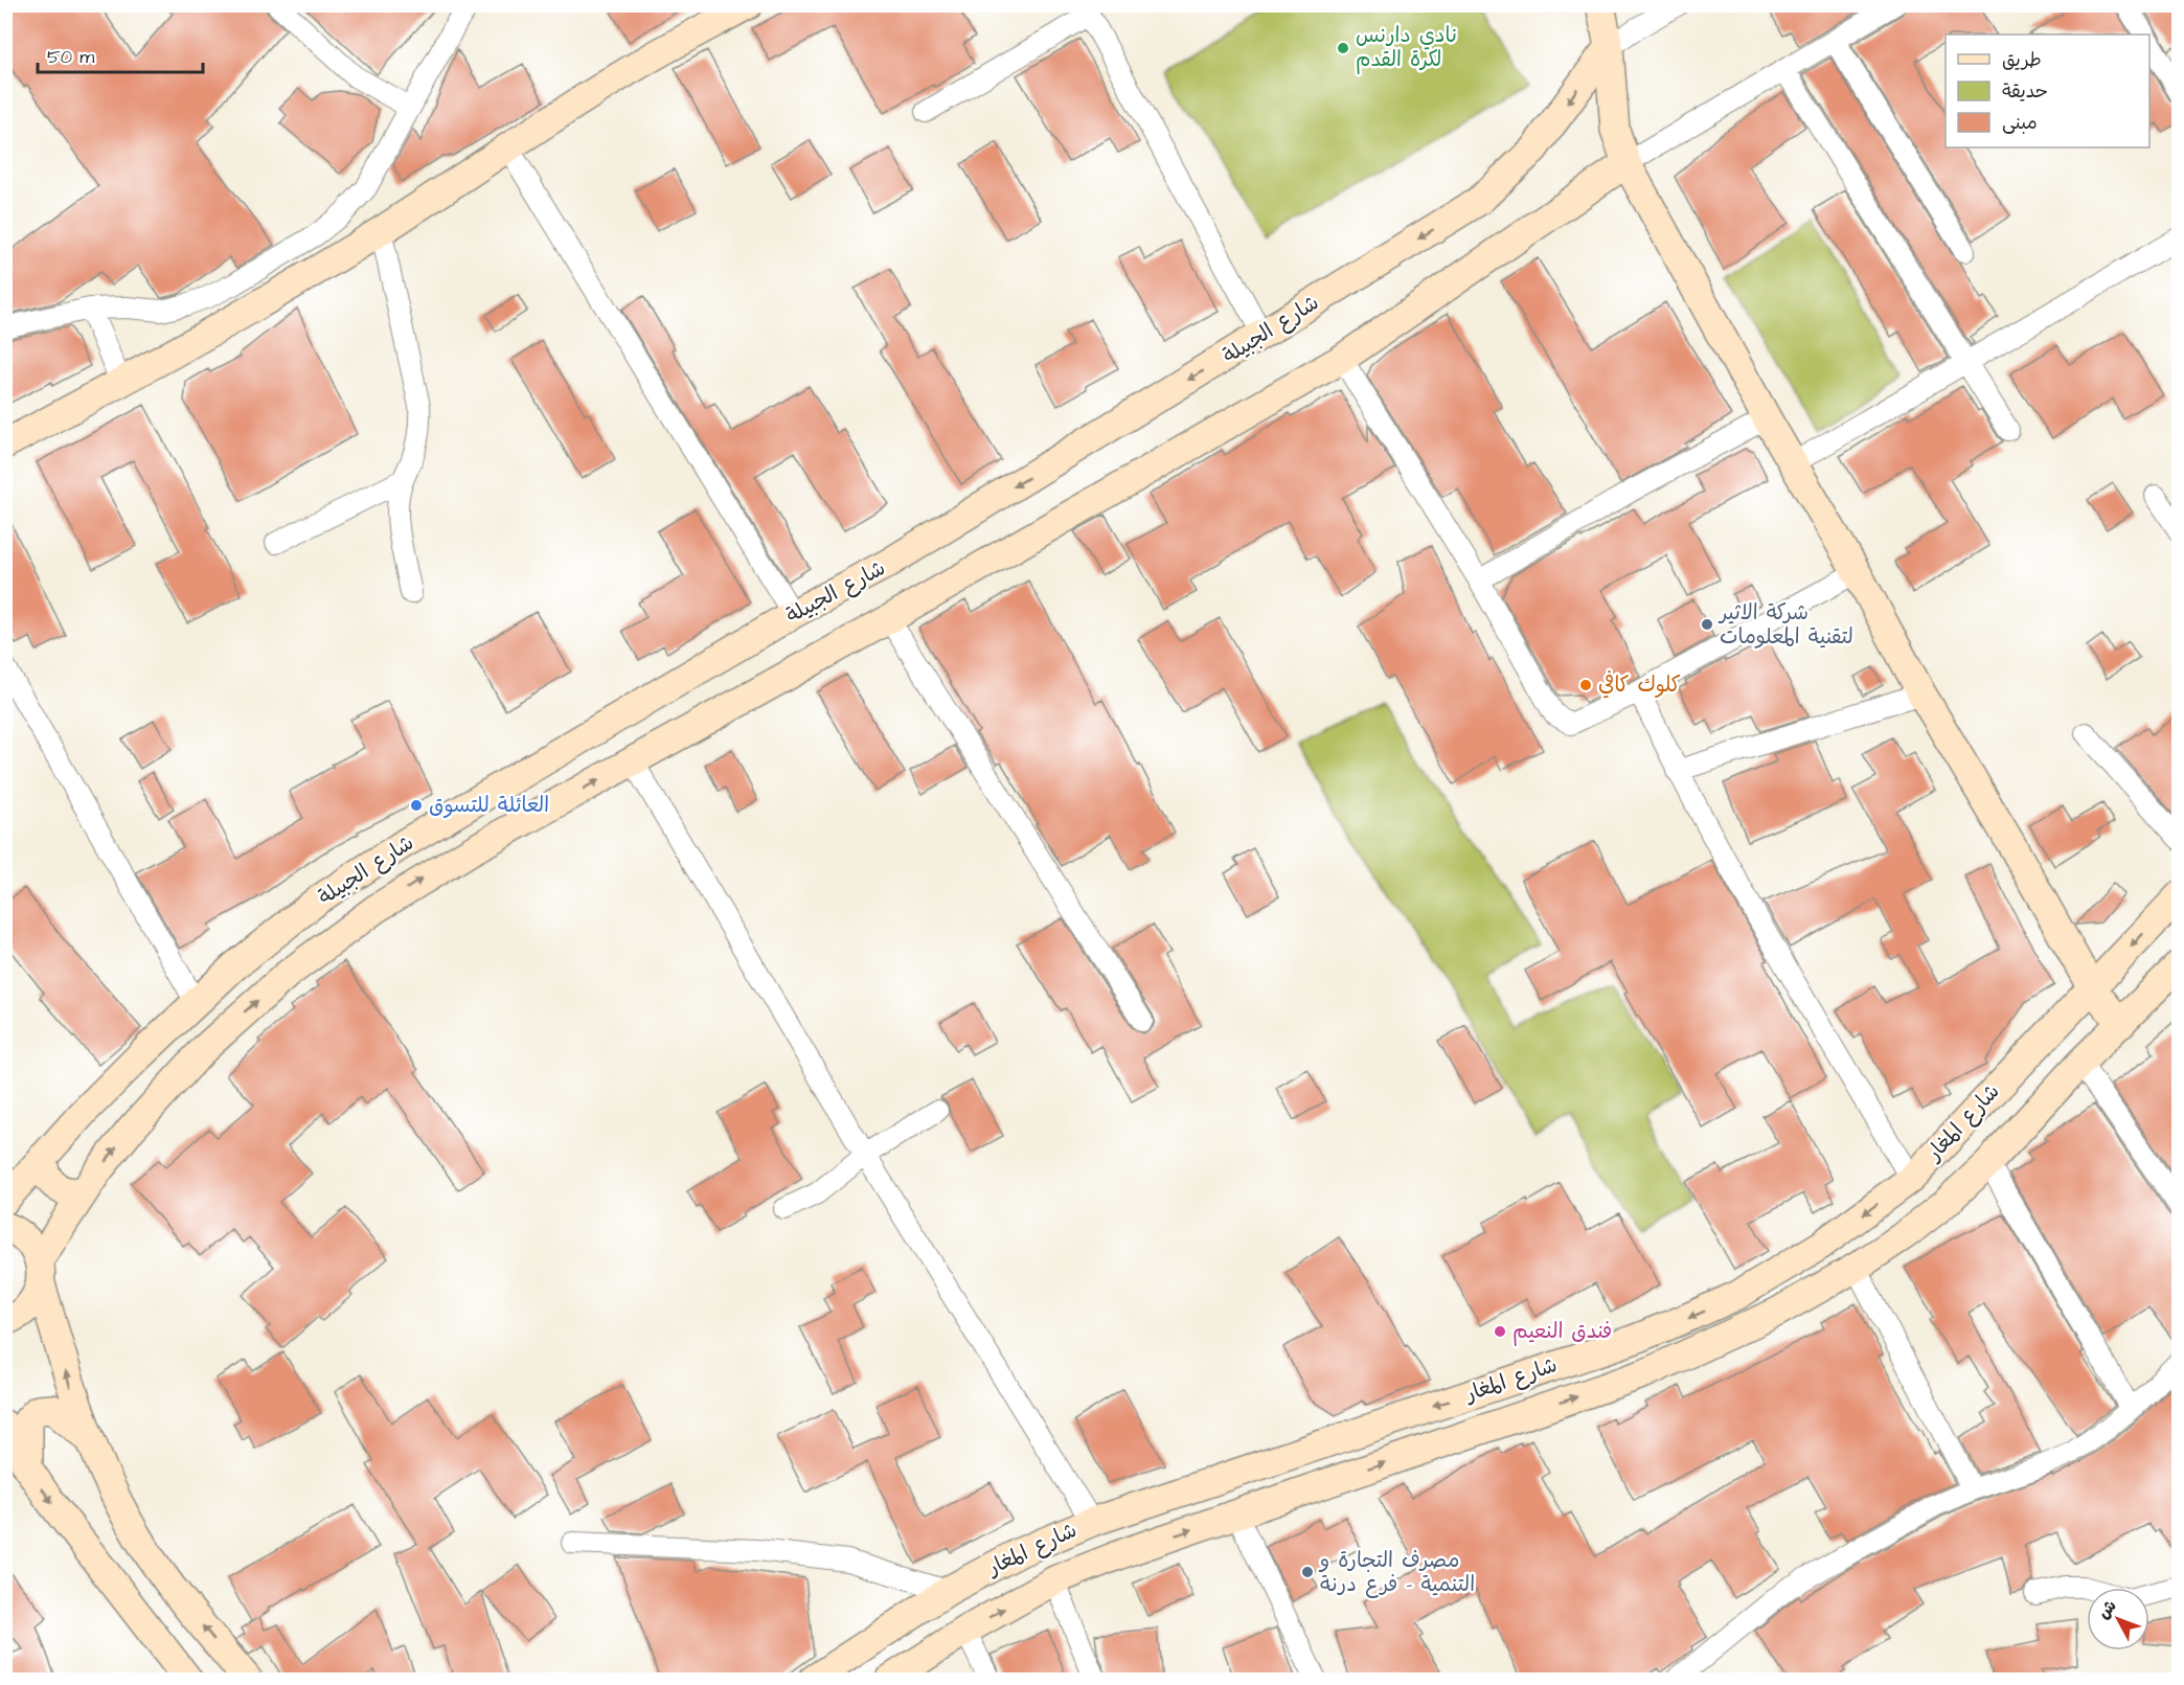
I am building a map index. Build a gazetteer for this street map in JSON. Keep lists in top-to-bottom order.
{
  "streets": {
    "street": ["شارع الجبيلة", "شارع المغار"]
  },
  "places": [
    "نادي دارنس لكرة القدم",
    "شركة الاثير لتقنية المعلومات",
    "كلوك كافي",
    "العائلة للتسوق",
    "فندق النعيم",
    "مصرف التجارة و التنمية - فرع درنة"
  ],
  "legend": ["طريق", "حديقة", "مبنى"],
  "scale_bar": "50 m",
  "north": "top left"
}
